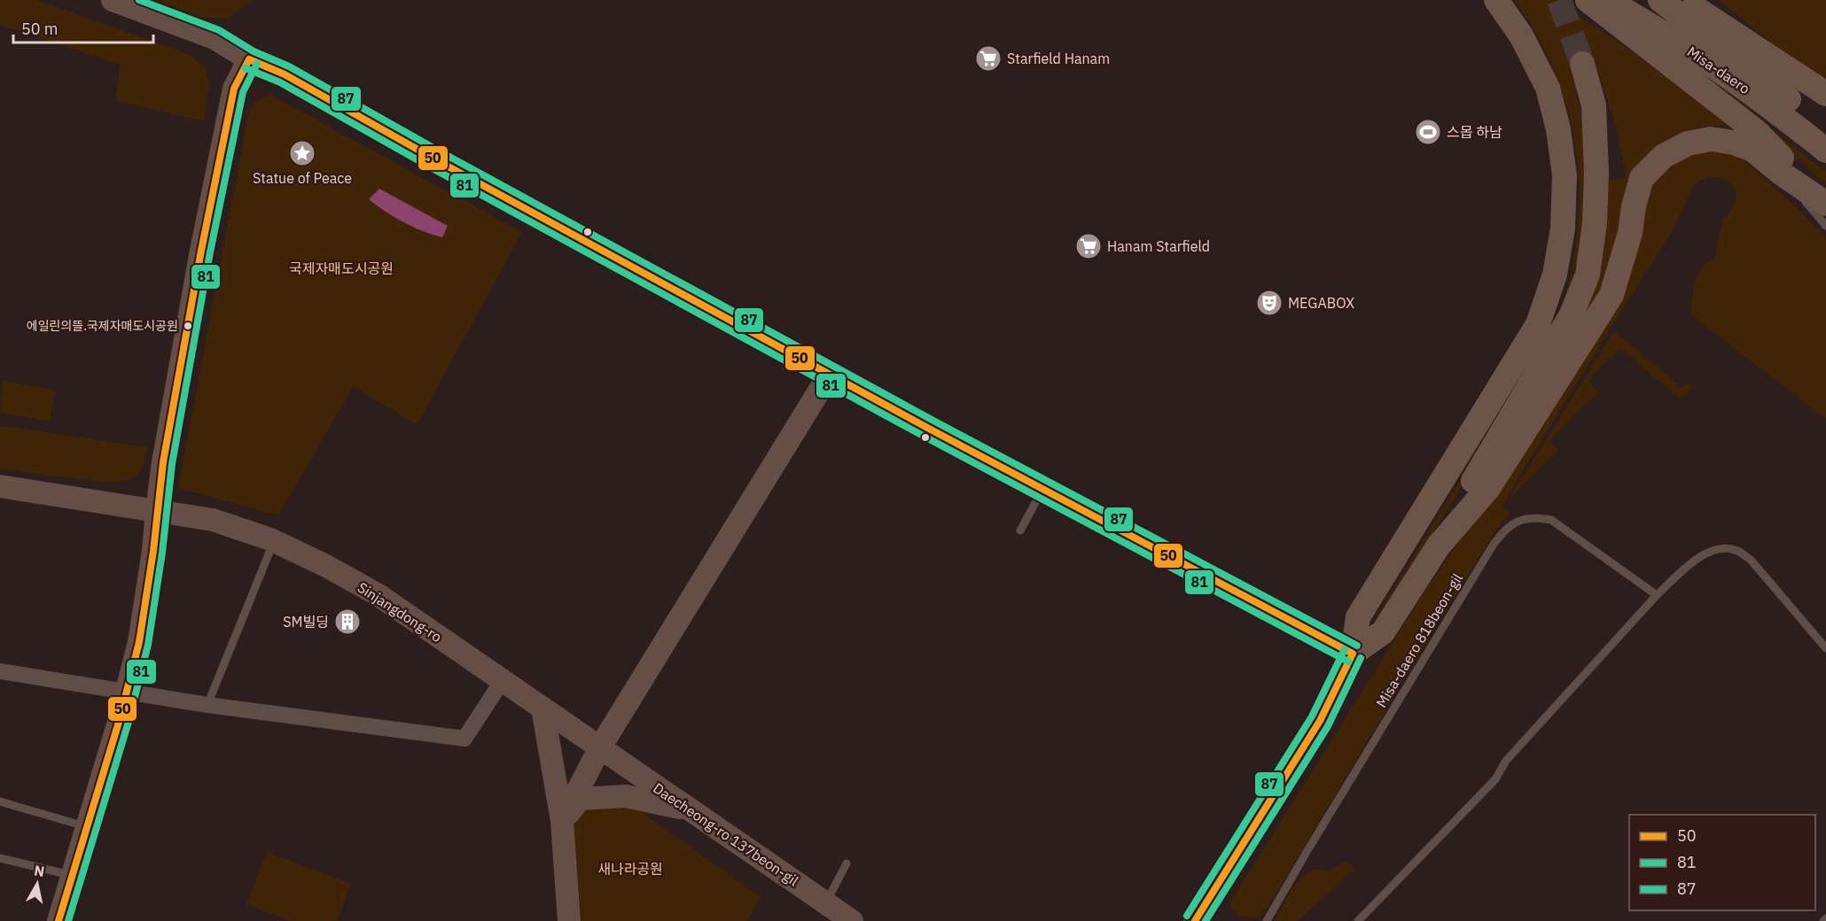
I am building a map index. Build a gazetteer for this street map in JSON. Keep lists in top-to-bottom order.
{
  "streets": {
    "main road": ["Misa-daero", "Sinjangdong-ro", "Daecheong-ro 137beon-gil"],
    "lane": ["Misa-daero 818beon-gil"]
  },
  "crossings": [
    ["Sinjangdong-ro", "Daecheong-ro 137beon-gil"]
  ],
  "parks": ["국제자매도시공원", "새나라공원"],
  "places": {
    "supermarket": ["Starfield Hanam", "Hanam Starfield"],
    "sports": ["스몹 하남"],
    "place": ["Statue of Peace"],
    "theatre": ["MEGABOX"],
    "other": ["에일린의뜰.국제자매도시공원"],
    "building": ["SM빌딩"]
  },
  "lines": ["transit line 87", "transit line 50", "transit line 81"],
  "legend": ["50", "81", "87"],
  "scale_bar": "50 m",
  "north": "top"
}
